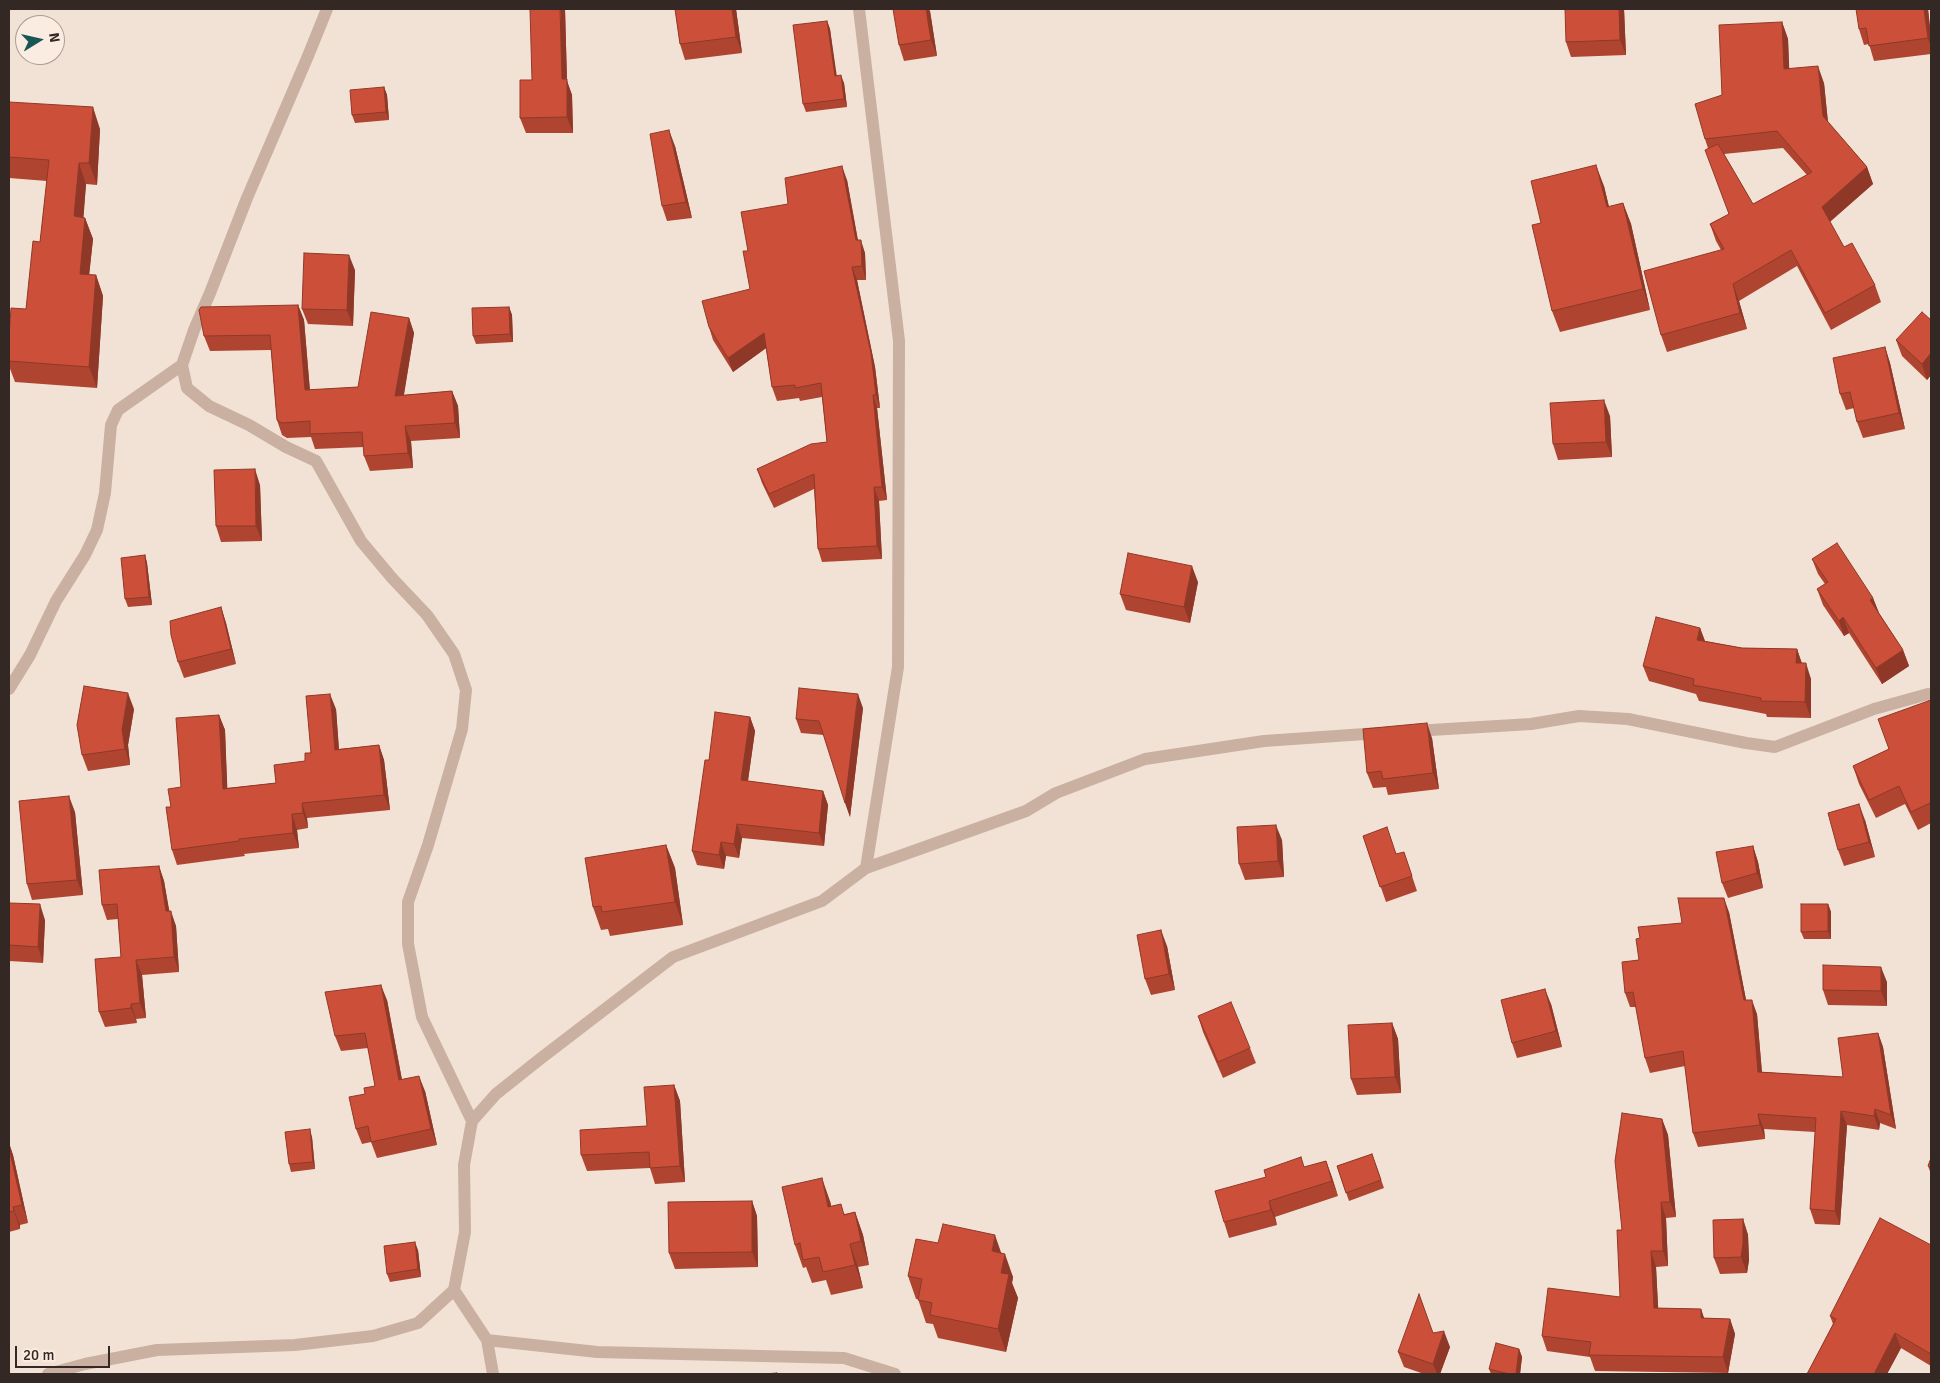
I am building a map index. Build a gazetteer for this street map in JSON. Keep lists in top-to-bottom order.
{
  "scale_bar": "20 m",
  "north": "right"
}
